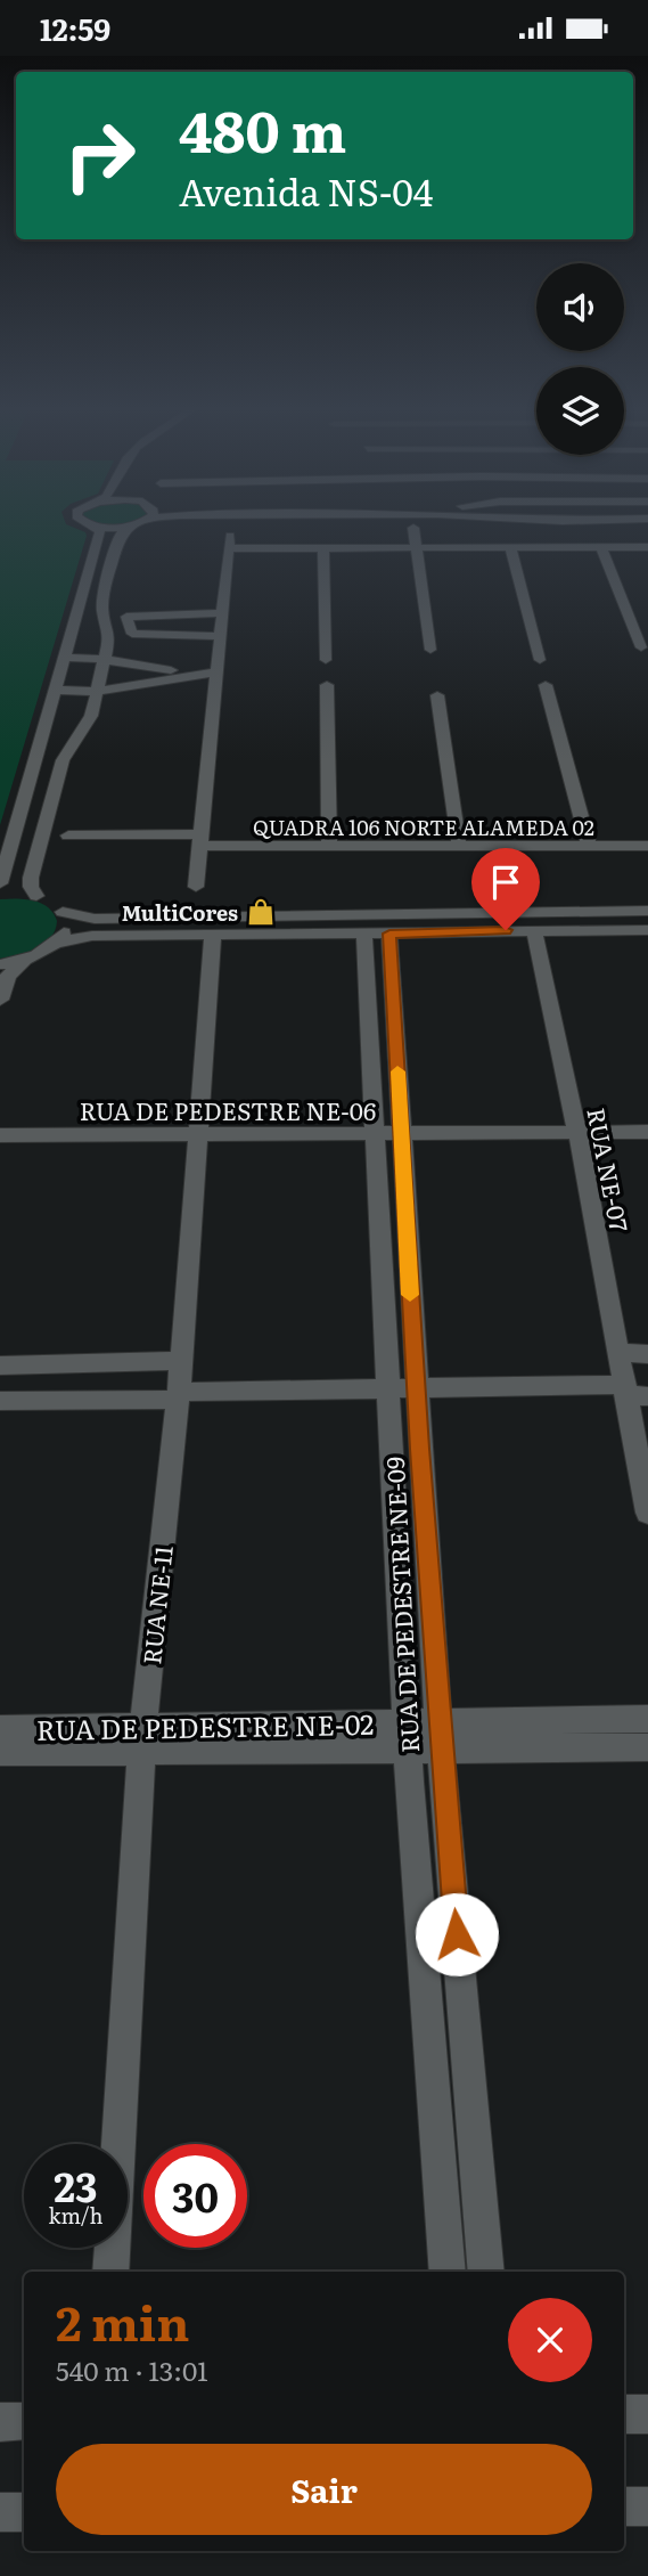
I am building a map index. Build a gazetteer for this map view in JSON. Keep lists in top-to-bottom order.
{
  "streets": {
    "street": [
      "QUADRA 106 NORTE ALAMEDA 02",
      "RUA DE PEDESTRE NE-06",
      "RUA NE-07",
      "RUA NE-11",
      "RUA DE PEDESTRE NE-09",
      "RUA DE PEDESTRE NE-02"
    ]
  },
  "crossings": [
    ["RUA DE PEDESTRE NE-06", "RUA NE-07"],
    ["RUA DE PEDESTRE NE-06", "RUA NE-11"],
    ["RUA DE PEDESTRE NE-06", "RUA DE PEDESTRE NE-09"],
    ["RUA NE-11", "RUA DE PEDESTRE NE-02"],
    ["RUA DE PEDESTRE NE-09", "RUA DE PEDESTRE NE-02"]
  ],
  "places": {
    "shop": ["MultiCores"]
  },
  "page": {
    "status": "12:59",
    "turn": ["480 m", "Avenida NS-04"],
    "speed": "23 km/h",
    "limit": "30",
    "heading": ["2 min", "540 m · 13:01"],
    "buttons": "Sair"
  }
}
